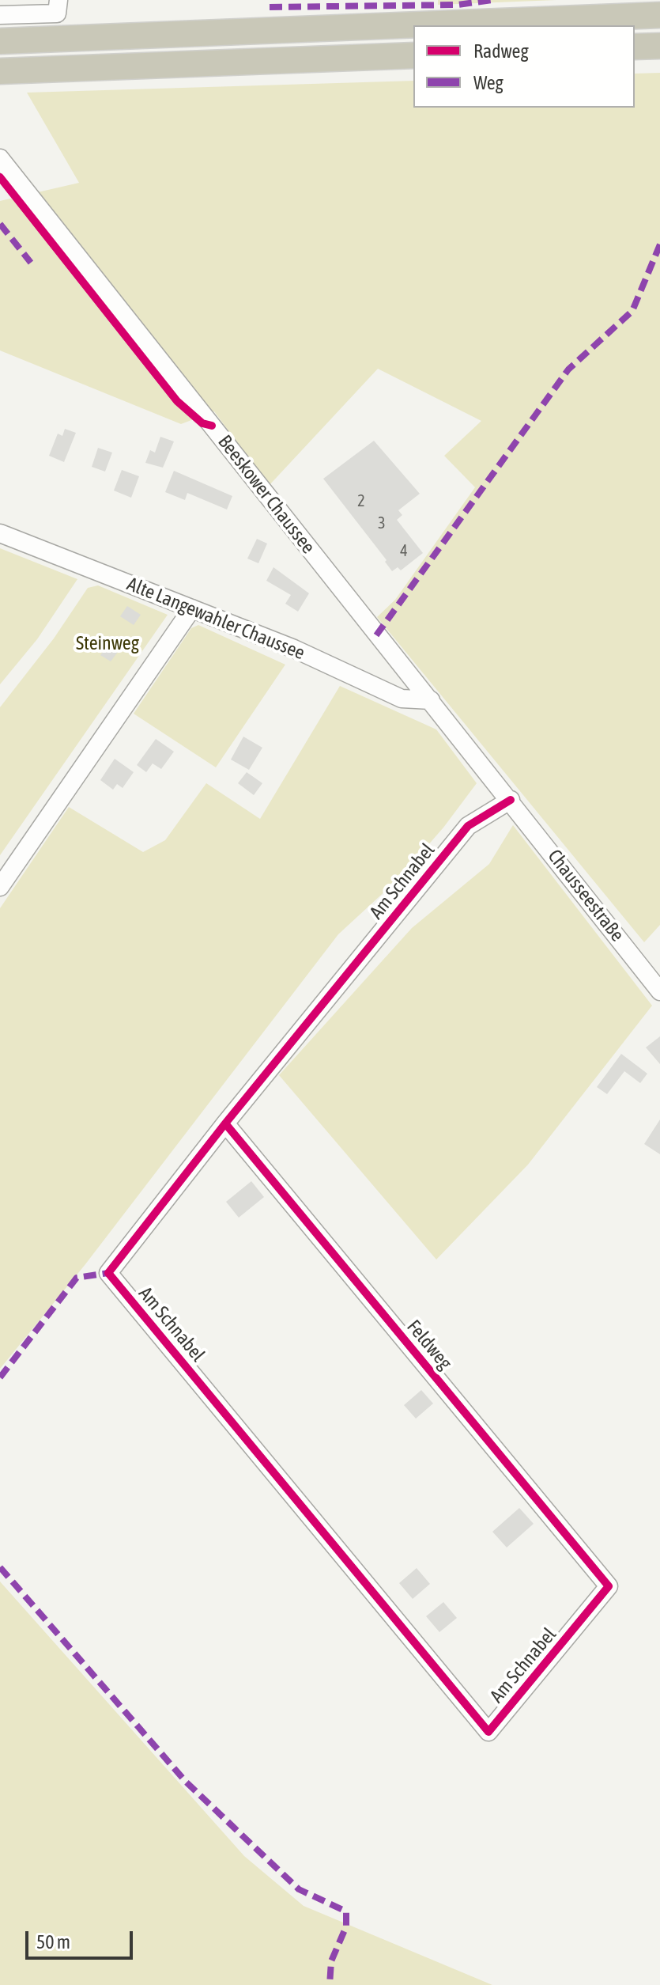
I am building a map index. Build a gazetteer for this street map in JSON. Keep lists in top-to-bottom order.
{
  "streets": {
    "street": [
      "Beeskower Chaussee",
      "Alte Langewahler Chaussee",
      "Am Schnabel",
      "Chausseestraße",
      "Feldweg"
    ]
  },
  "crossings": [
    ["Beeskower Chaussee", "Alte Langewahler Chaussee"],
    ["Beeskower Chaussee", "Am Schnabel"],
    ["Beeskower Chaussee", "Chausseestraße"],
    ["Am Schnabel", "Chausseestraße"],
    ["Am Schnabel", "Feldweg"]
  ],
  "parks": ["Steinweg"],
  "house_numbers": ["2", "3", "4"],
  "legend": ["Radweg", "Weg"],
  "scale_bar": "50 m"
}
